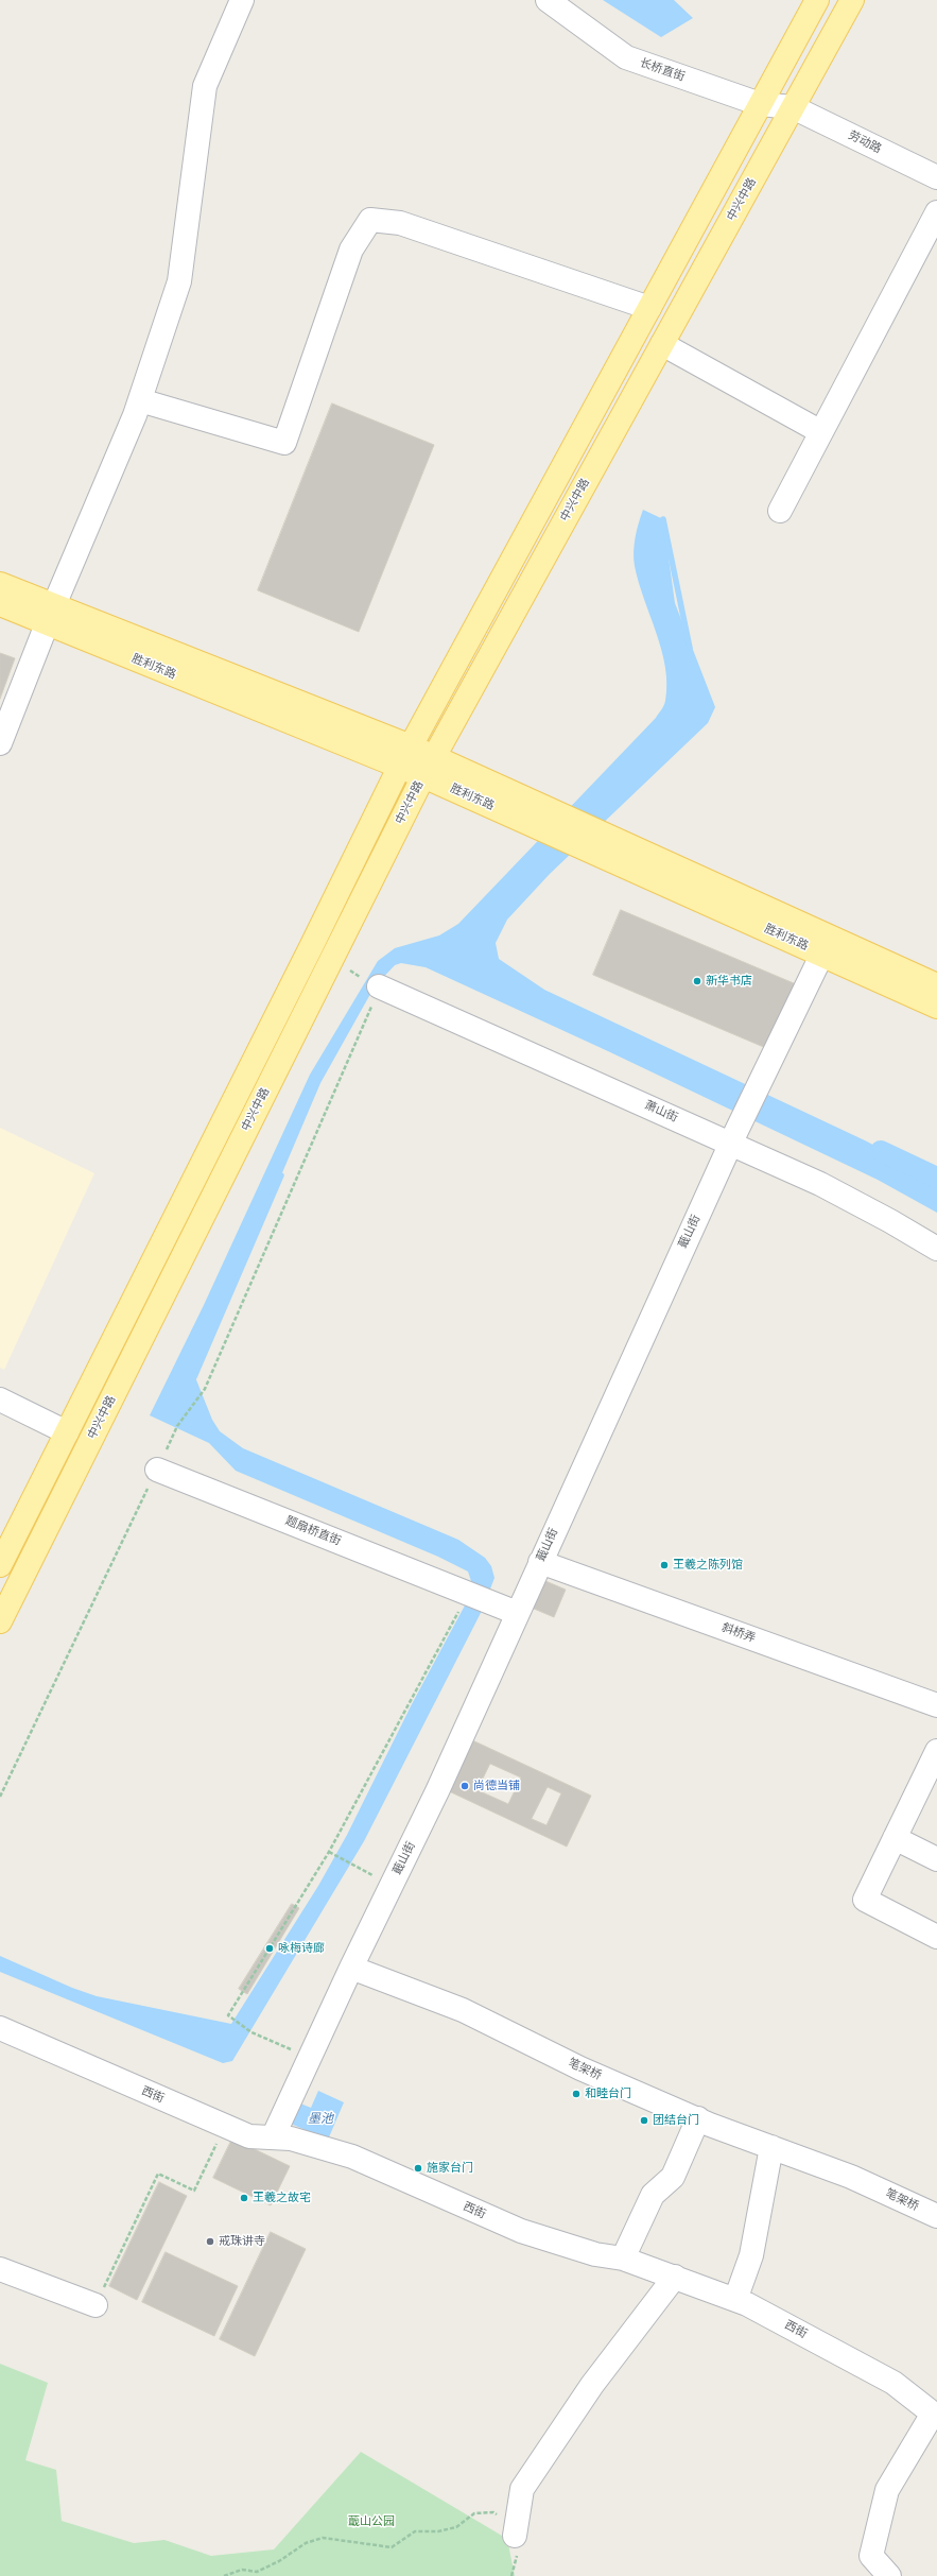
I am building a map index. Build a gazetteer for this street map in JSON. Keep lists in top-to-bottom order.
{
  "streets": {
    "main road": ["中兴中路", "胜利东路"],
    "street": [
      "长桥直街",
      "劳动路",
      "萧山街",
      "蕺山街",
      "题扇桥直街",
      "斜桥弄",
      "笔架桥",
      "西街"
    ]
  },
  "crossings": [
    ["长桥直街", "劳动路"],
    ["长桥直街", "中兴中路"],
    ["劳动路", "中兴中路"],
    ["中兴中路", "胜利东路"],
    ["胜利东路", "蕺山街"],
    ["萧山街", "蕺山街"],
    ["蕺山街", "题扇桥直街"],
    ["蕺山街", "斜桥弄"],
    ["蕺山街", "笔架桥"],
    ["蕺山街", "西街"]
  ],
  "water": ["墨池"],
  "parks": ["蕺山公园"],
  "places": [
    "新华书店",
    "王羲之陈列馆",
    "尚德当铺",
    "咏梅诗廊",
    "和睦台门",
    "团结台门",
    "施家台门",
    "王羲之故宅",
    "戒珠讲寺"
  ]
}
